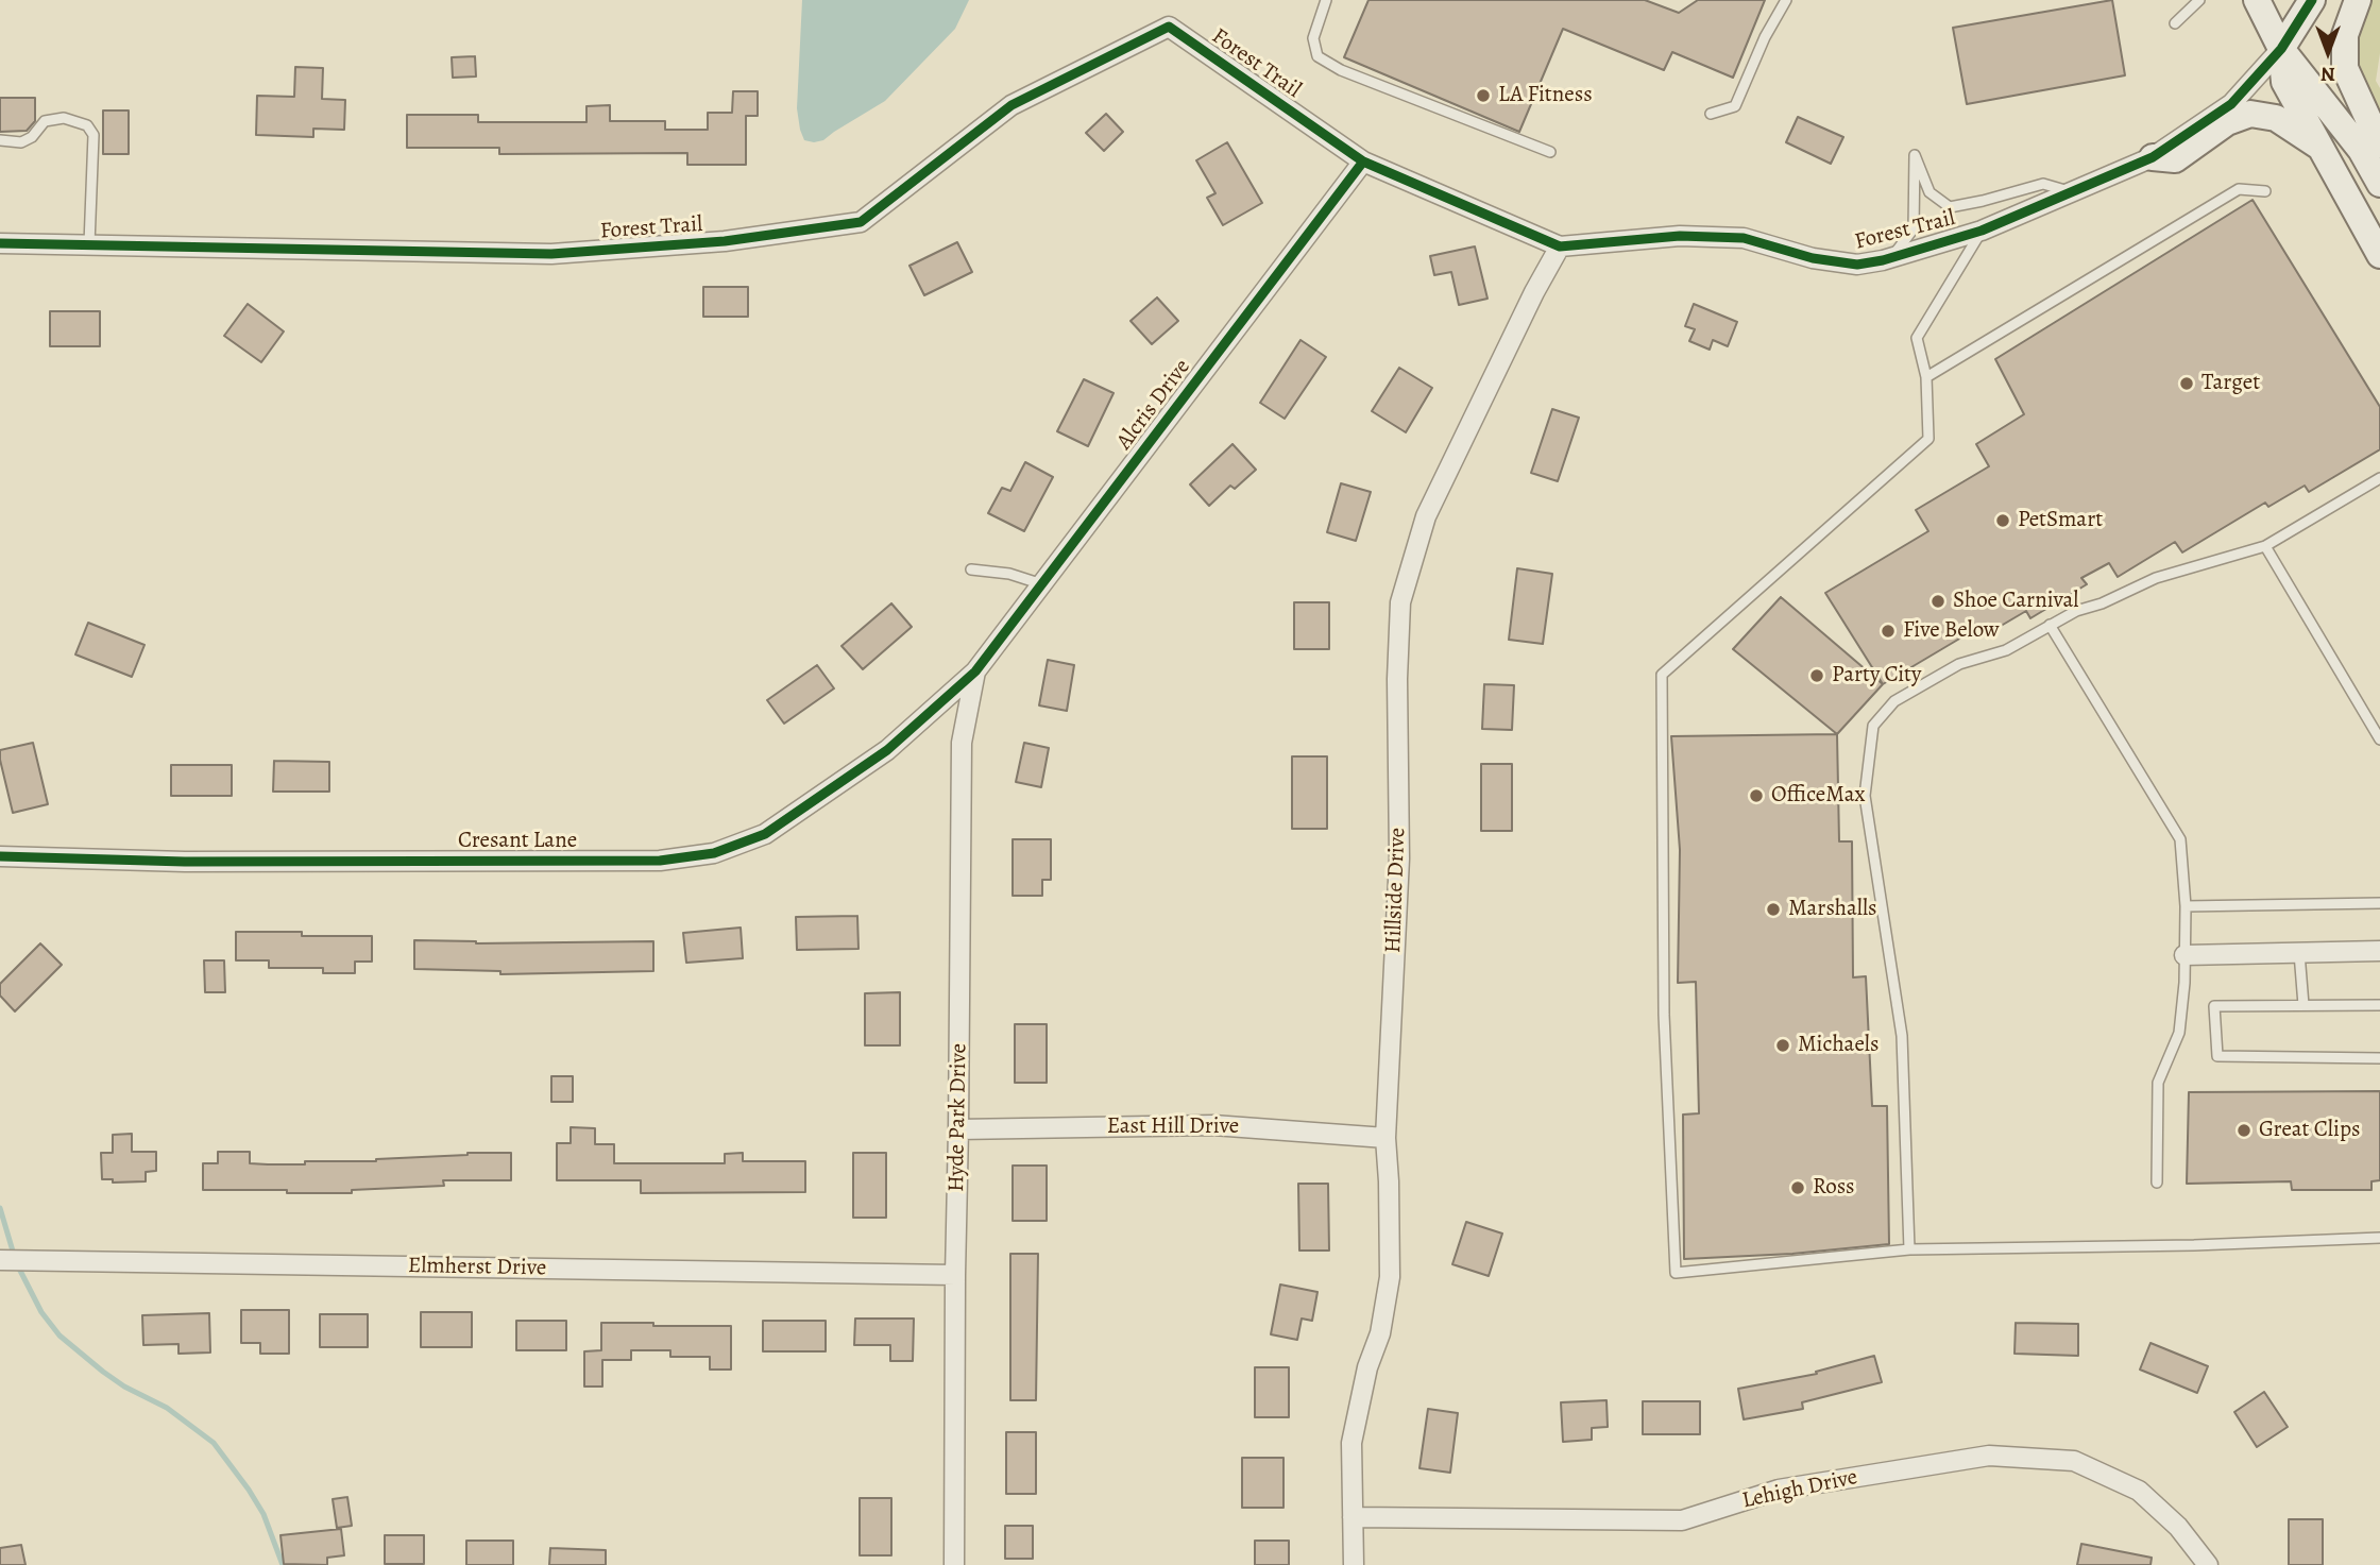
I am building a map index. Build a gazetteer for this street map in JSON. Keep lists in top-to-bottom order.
{
  "streets": {
    "street": [
      "Forest Trail",
      "Alcris Drive",
      "Cresant Lane",
      "Hillside Drive",
      "Hyde Park Drive",
      "East Hill Drive",
      "Elmherst Drive",
      "Lehigh Drive"
    ]
  },
  "crossings": [
    ["Forest Trail", "Alcris Drive"],
    ["Forest Trail", "Hillside Drive"],
    ["Alcris Drive", "Cresant Lane"],
    ["Alcris Drive", "Hyde Park Drive"],
    ["Cresant Lane", "Hyde Park Drive"],
    ["Hillside Drive", "East Hill Drive"],
    ["Hillside Drive", "Lehigh Drive"],
    ["Hyde Park Drive", "East Hill Drive"],
    ["Hyde Park Drive", "Elmherst Drive"]
  ],
  "places": [
    "LA Fitness",
    "Target",
    "PetSmart",
    "Shoe Carnival",
    "Five Below",
    "Party City",
    "OfficeMax",
    "Marshalls",
    "Michaels",
    "Great Clips",
    "Ross"
  ],
  "north": "bottom"
}
